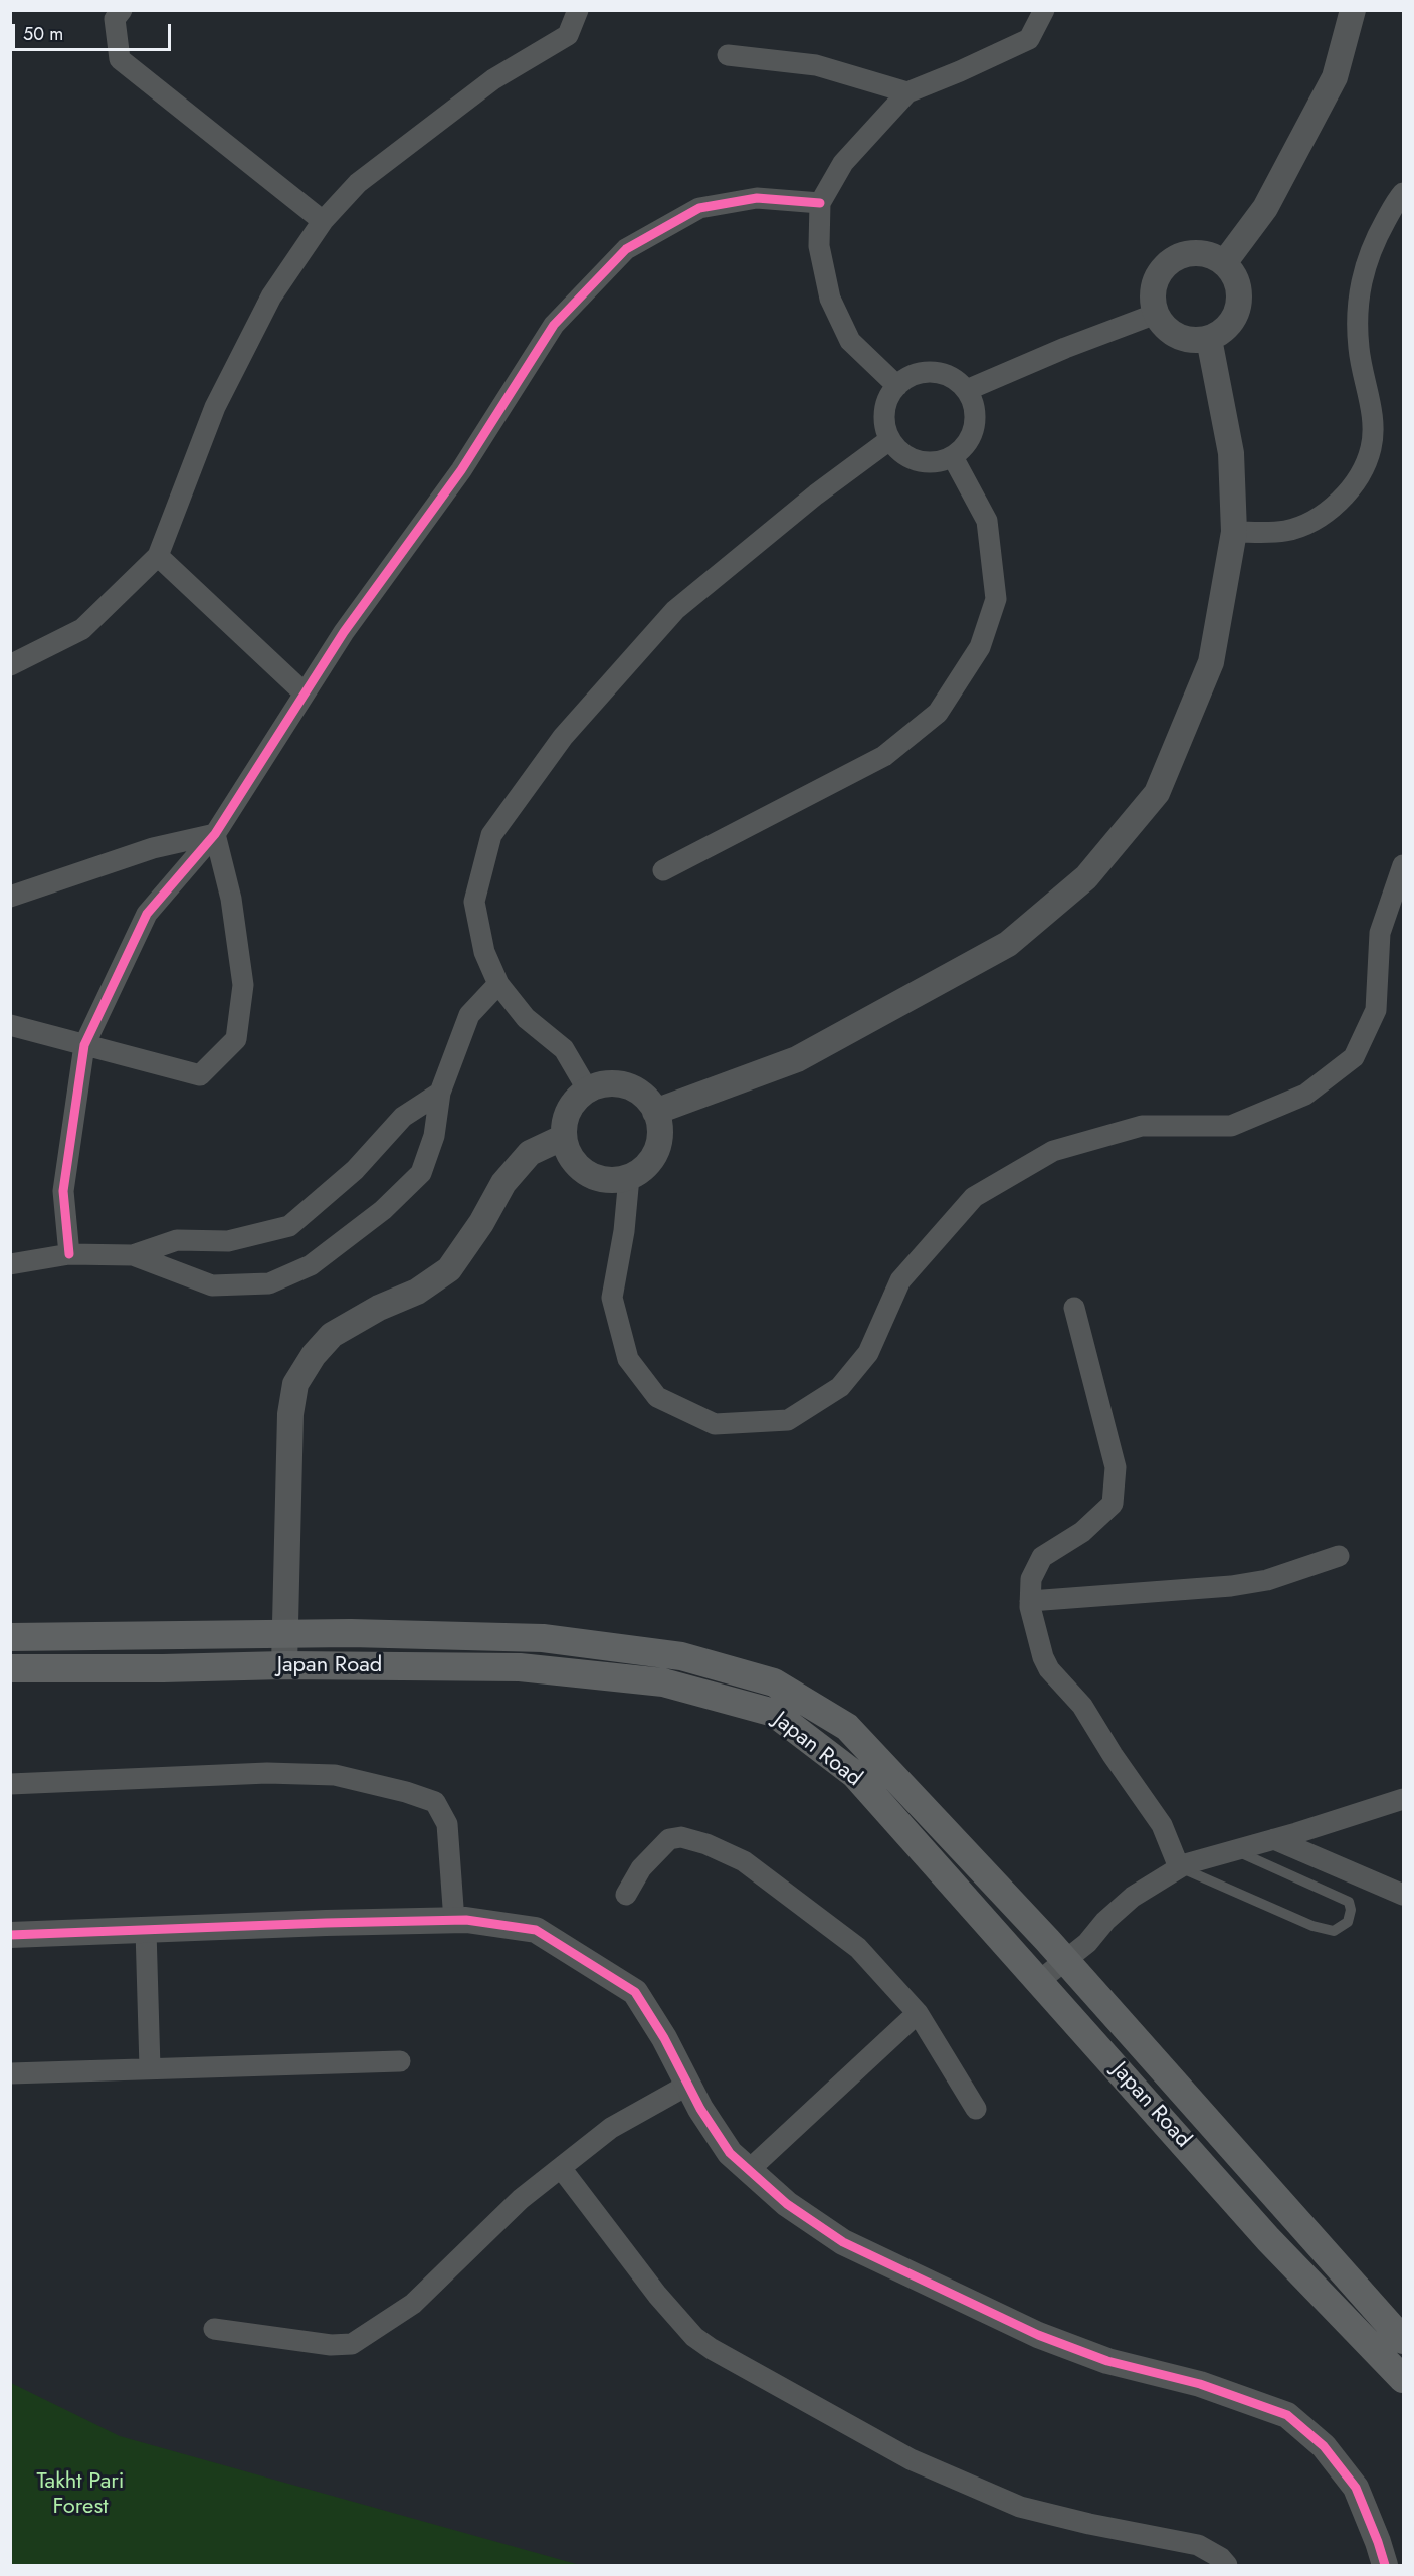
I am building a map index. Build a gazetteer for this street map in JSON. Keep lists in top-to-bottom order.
{
  "streets": {
    "main road": ["Japan Road"]
  },
  "parks": ["Takht Pari Forest"],
  "scale_bar": "50 m"
}
